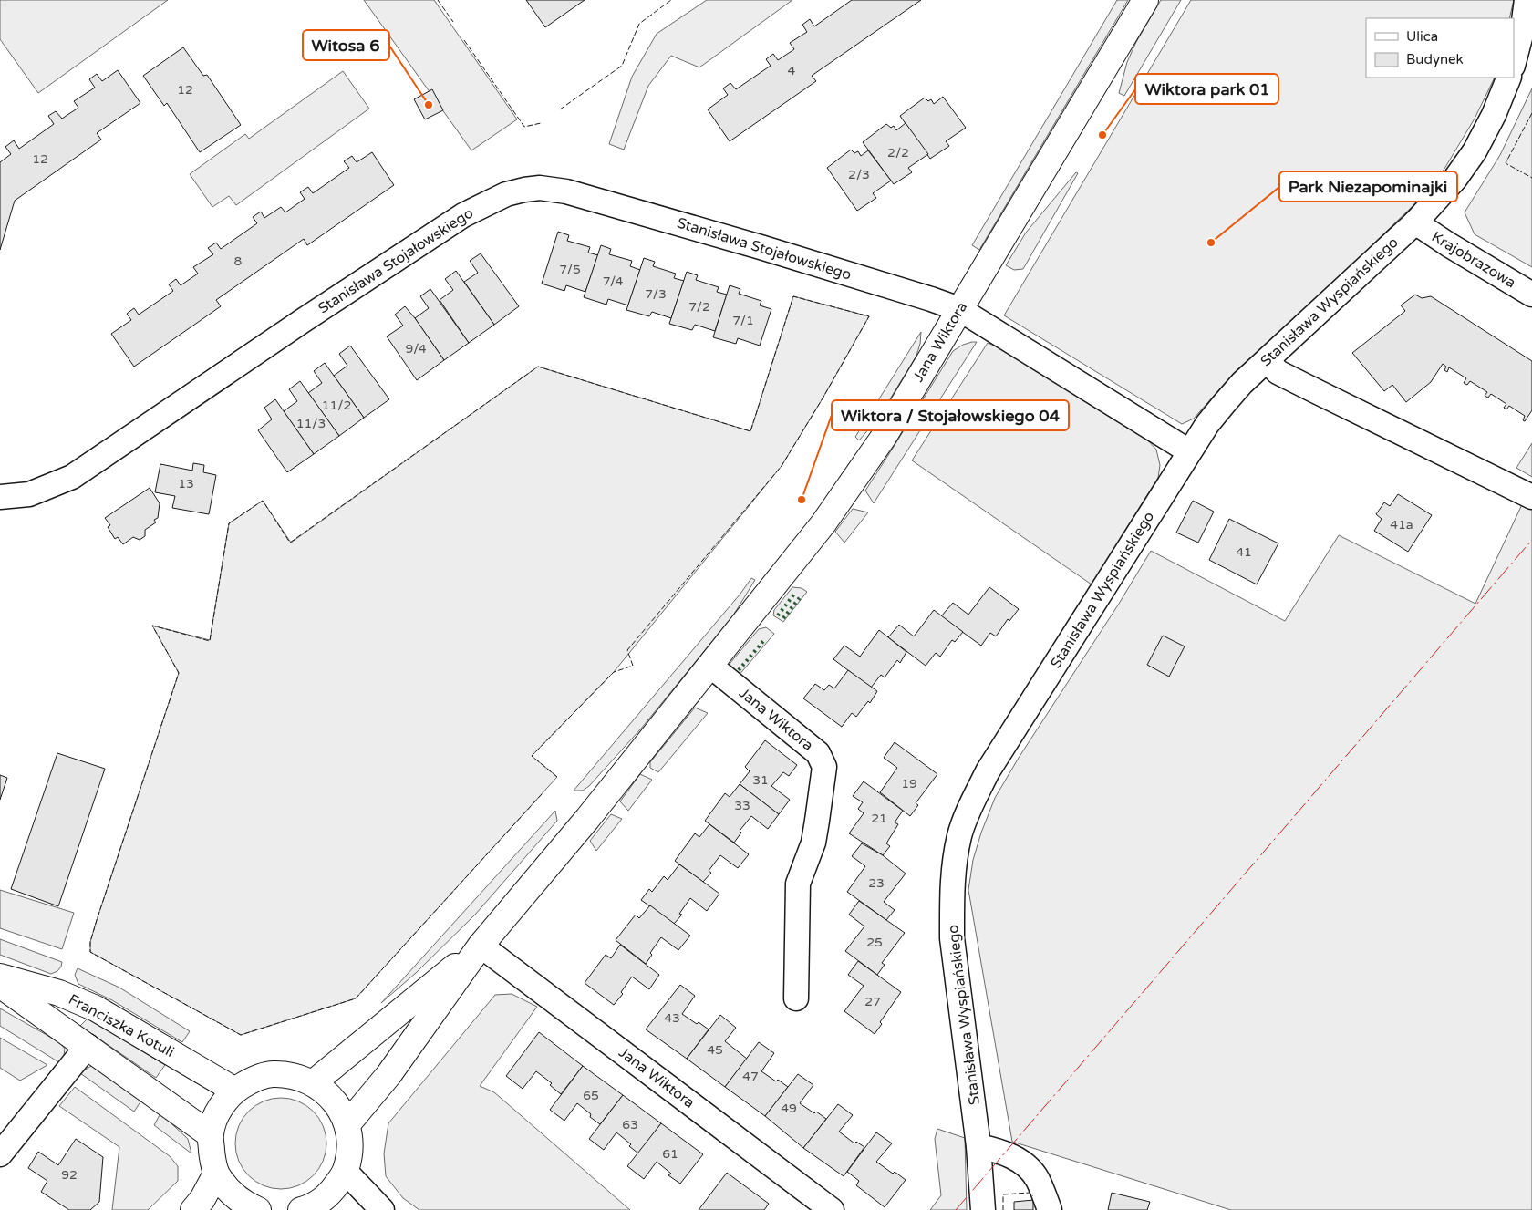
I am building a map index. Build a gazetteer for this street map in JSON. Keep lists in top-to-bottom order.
{
  "streets": {
    "street": [
      "Stanisława Stojałowskiego",
      "Krajobrazowa",
      "Stanisława Wyspiańskiego",
      "Jana Wiktora",
      "Franciszka Kotuli"
    ]
  },
  "crossings": [
    ["Stanisława Stojałowskiego", "Stanisława Wyspiańskiego"],
    ["Stanisława Stojałowskiego", "Jana Wiktora"],
    ["Krajobrazowa", "Stanisława Wyspiańskiego"]
  ],
  "places": [
    "Witosa 6",
    "Wiktora park 01",
    "Park Niezapominajki",
    "Wiktora / Stojałowskiego 04"
  ],
  "house_numbers": [
    "4",
    "12",
    "2/2",
    "12",
    "2/3",
    "8",
    "7/5",
    "7/4",
    "7/3",
    "7/2",
    "7/1",
    "9/4",
    "11/2",
    "11/3",
    "13",
    "41a",
    "41",
    "31",
    "19",
    "33",
    "21",
    "23",
    "25",
    "27",
    "43",
    "45",
    "47",
    "65",
    "49",
    "63",
    "61",
    "92"
  ],
  "legend": ["Ulica", "Budynek"]
}
